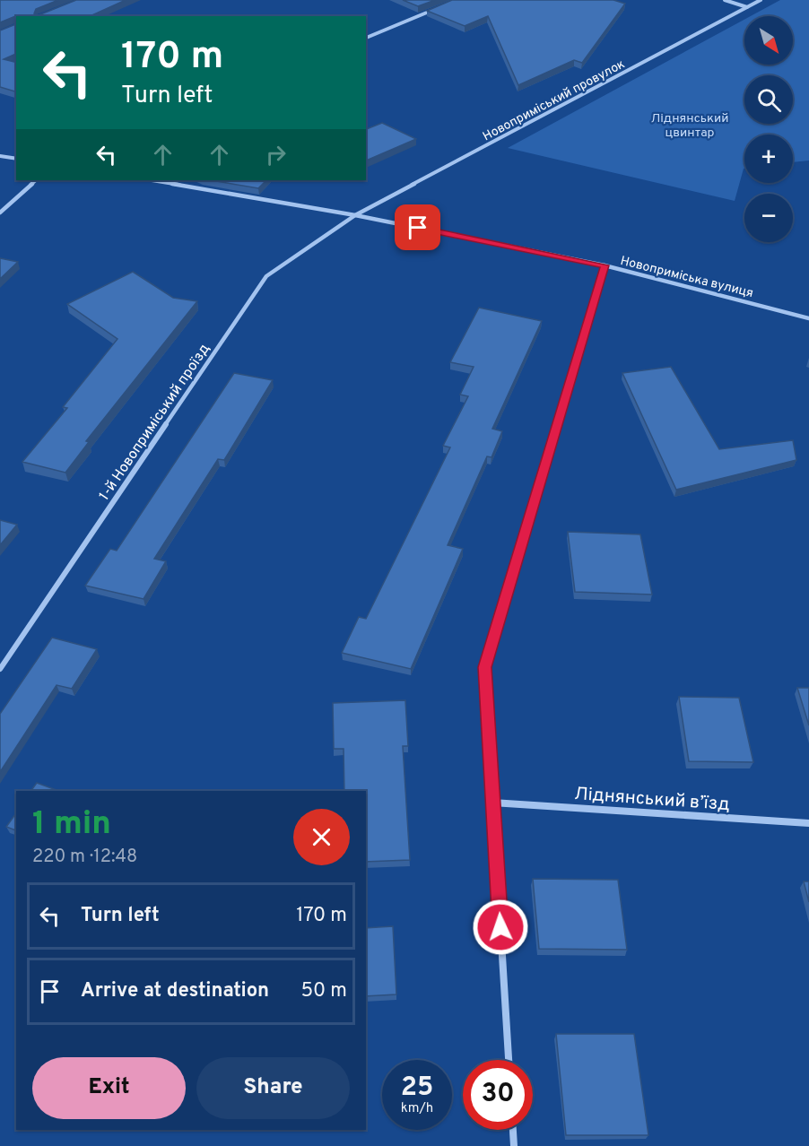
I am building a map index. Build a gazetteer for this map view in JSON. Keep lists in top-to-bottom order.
{
  "streets": {
    "street": [
      "Новоприміський провулок",
      "Новоприміська вулиця",
      "1-й Новоприміський проїзд",
      "Ліднянський в’їзд"
    ]
  },
  "crossings": [
    ["Новоприміський провулок", "Новоприміська вулиця"],
    ["Новоприміський провулок", "1-й Новоприміський проїзд"],
    ["Новоприміська вулиця", "1-й Новоприміський проїзд"]
  ],
  "parks": ["Ліднянський цвинтар"],
  "north": "bottom right",
  "page": {
    "map_buttons": ["+", "−"],
    "turn": ["170 m", "Turn left"],
    "heading": ["1 min", "220 m · 12:48"],
    "list": [
      {
        "name": "Turn left",
        "value": "170 m"
      },
      {
        "name": "Arrive at destination",
        "value": "50 m"
      }
    ],
    "buttons": ["Exit", "Share"],
    "speed": "25 km/h",
    "limit": "30"
  }
}
